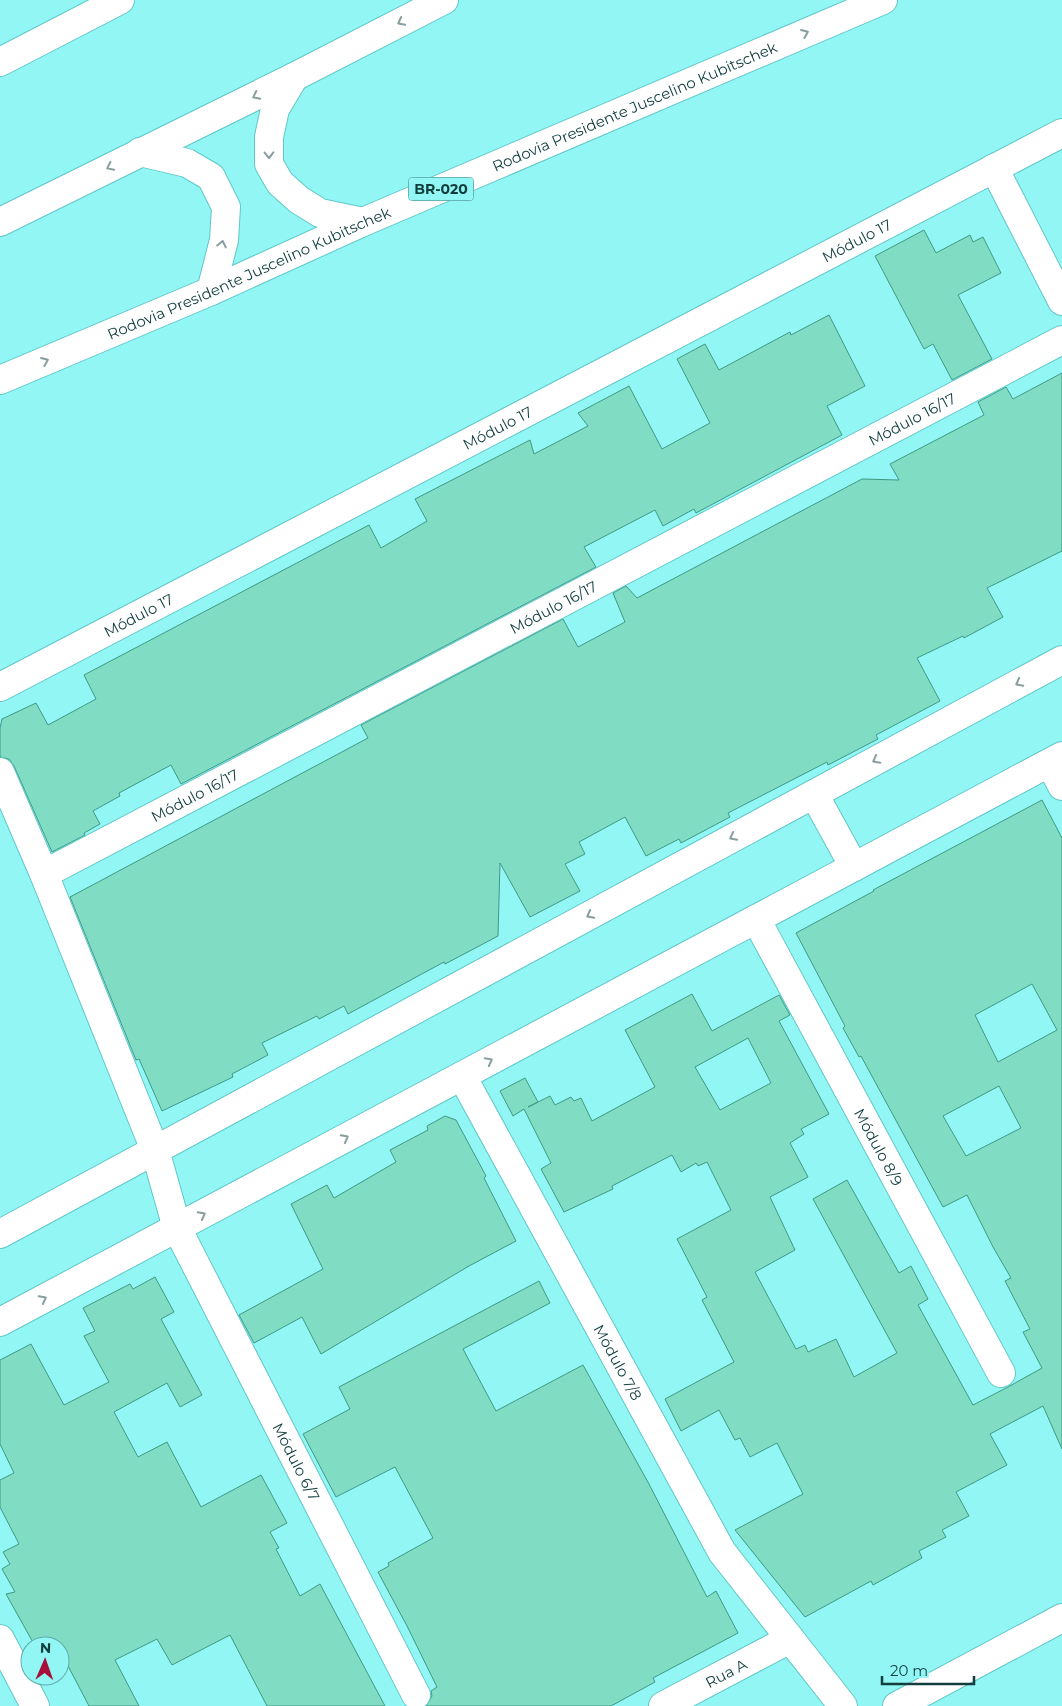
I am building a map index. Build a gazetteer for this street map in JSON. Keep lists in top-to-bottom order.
{
  "streets": {
    "main road": [
      "Rodovia Presidente Juscelino Kubitschek",
      "BR-020",
      "Módulo 17",
      "Módulo 16/17",
      "Módulo 8/9",
      "Módulo 7/8",
      "Módulo 6/7",
      "Rua A"
    ]
  },
  "crossings": [
    ["Módulo 16/17", "Módulo 6/7"],
    ["Módulo 7/8", "Rua A"]
  ],
  "scale_bar": "20 m",
  "north": "top"
}
